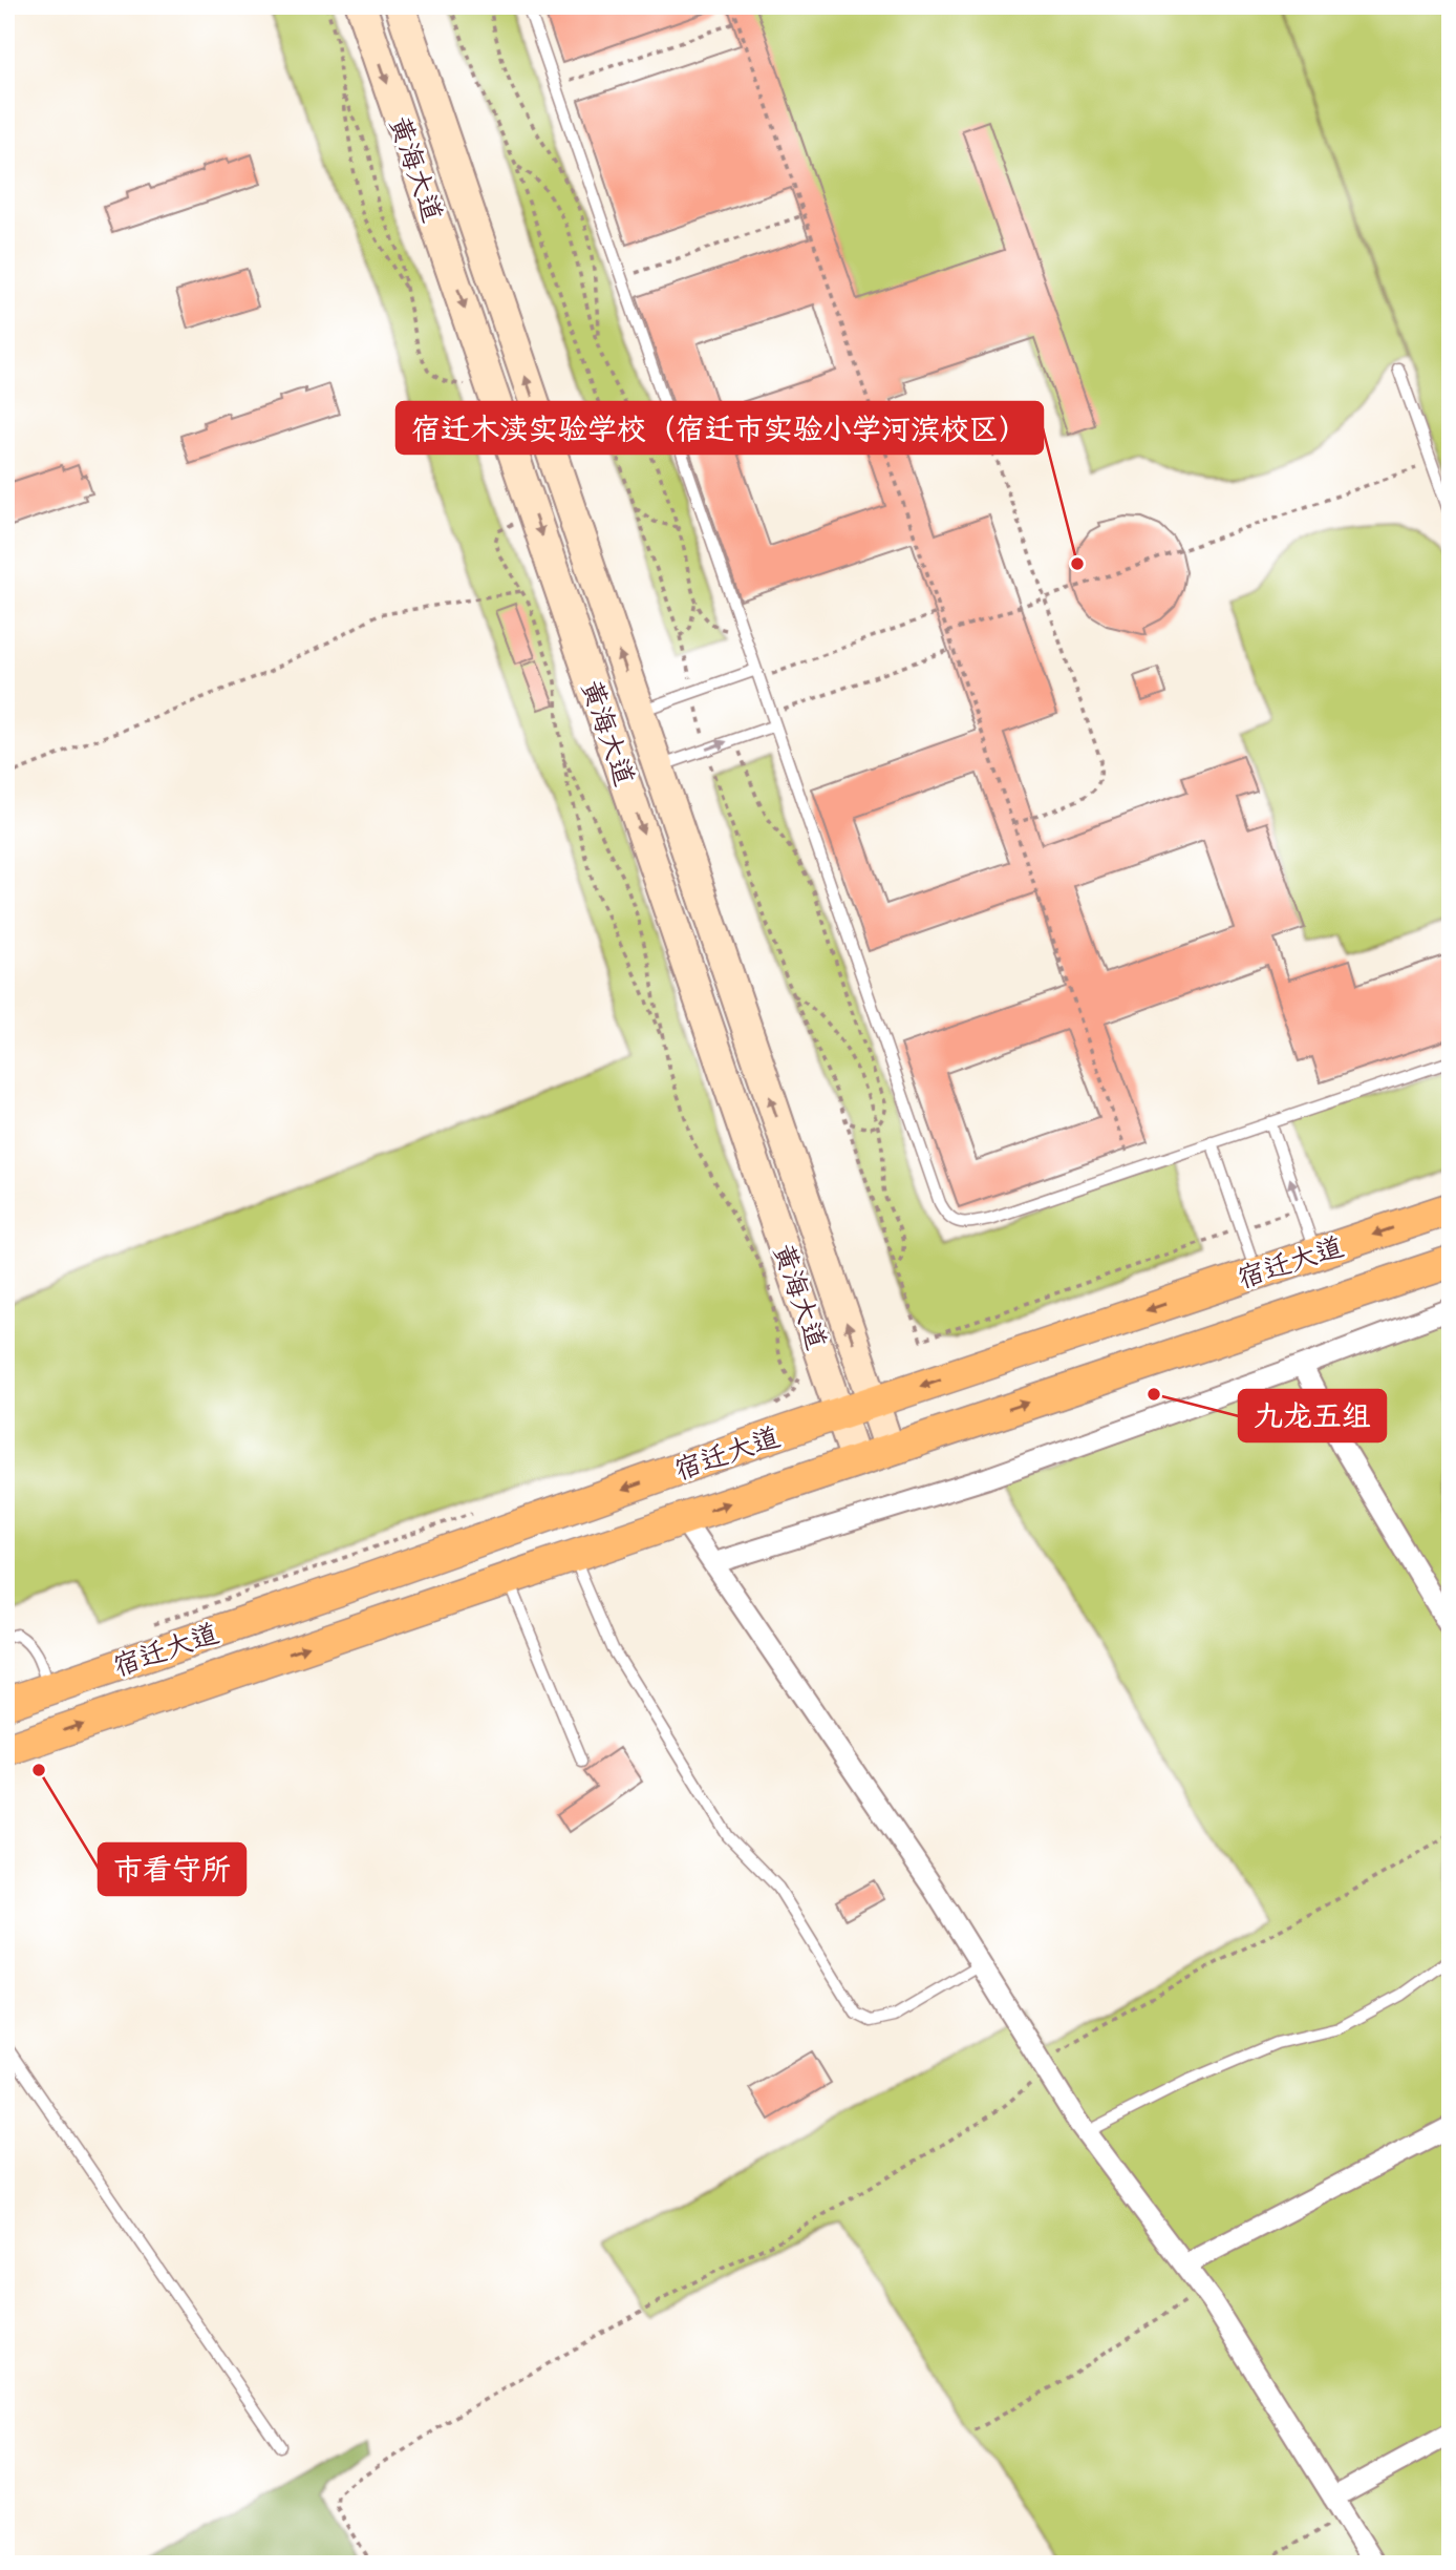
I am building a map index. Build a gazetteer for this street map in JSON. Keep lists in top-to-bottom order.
{
  "streets": {
    "main road": ["黄海大道", "宿迁大道"]
  },
  "crossings": [
    ["黄海大道", "宿迁大道"]
  ],
  "places": ["宿迁木渎实验学校（宿迁市实验小学河滨校区）", "九龙五组", "市看守所"]
}
